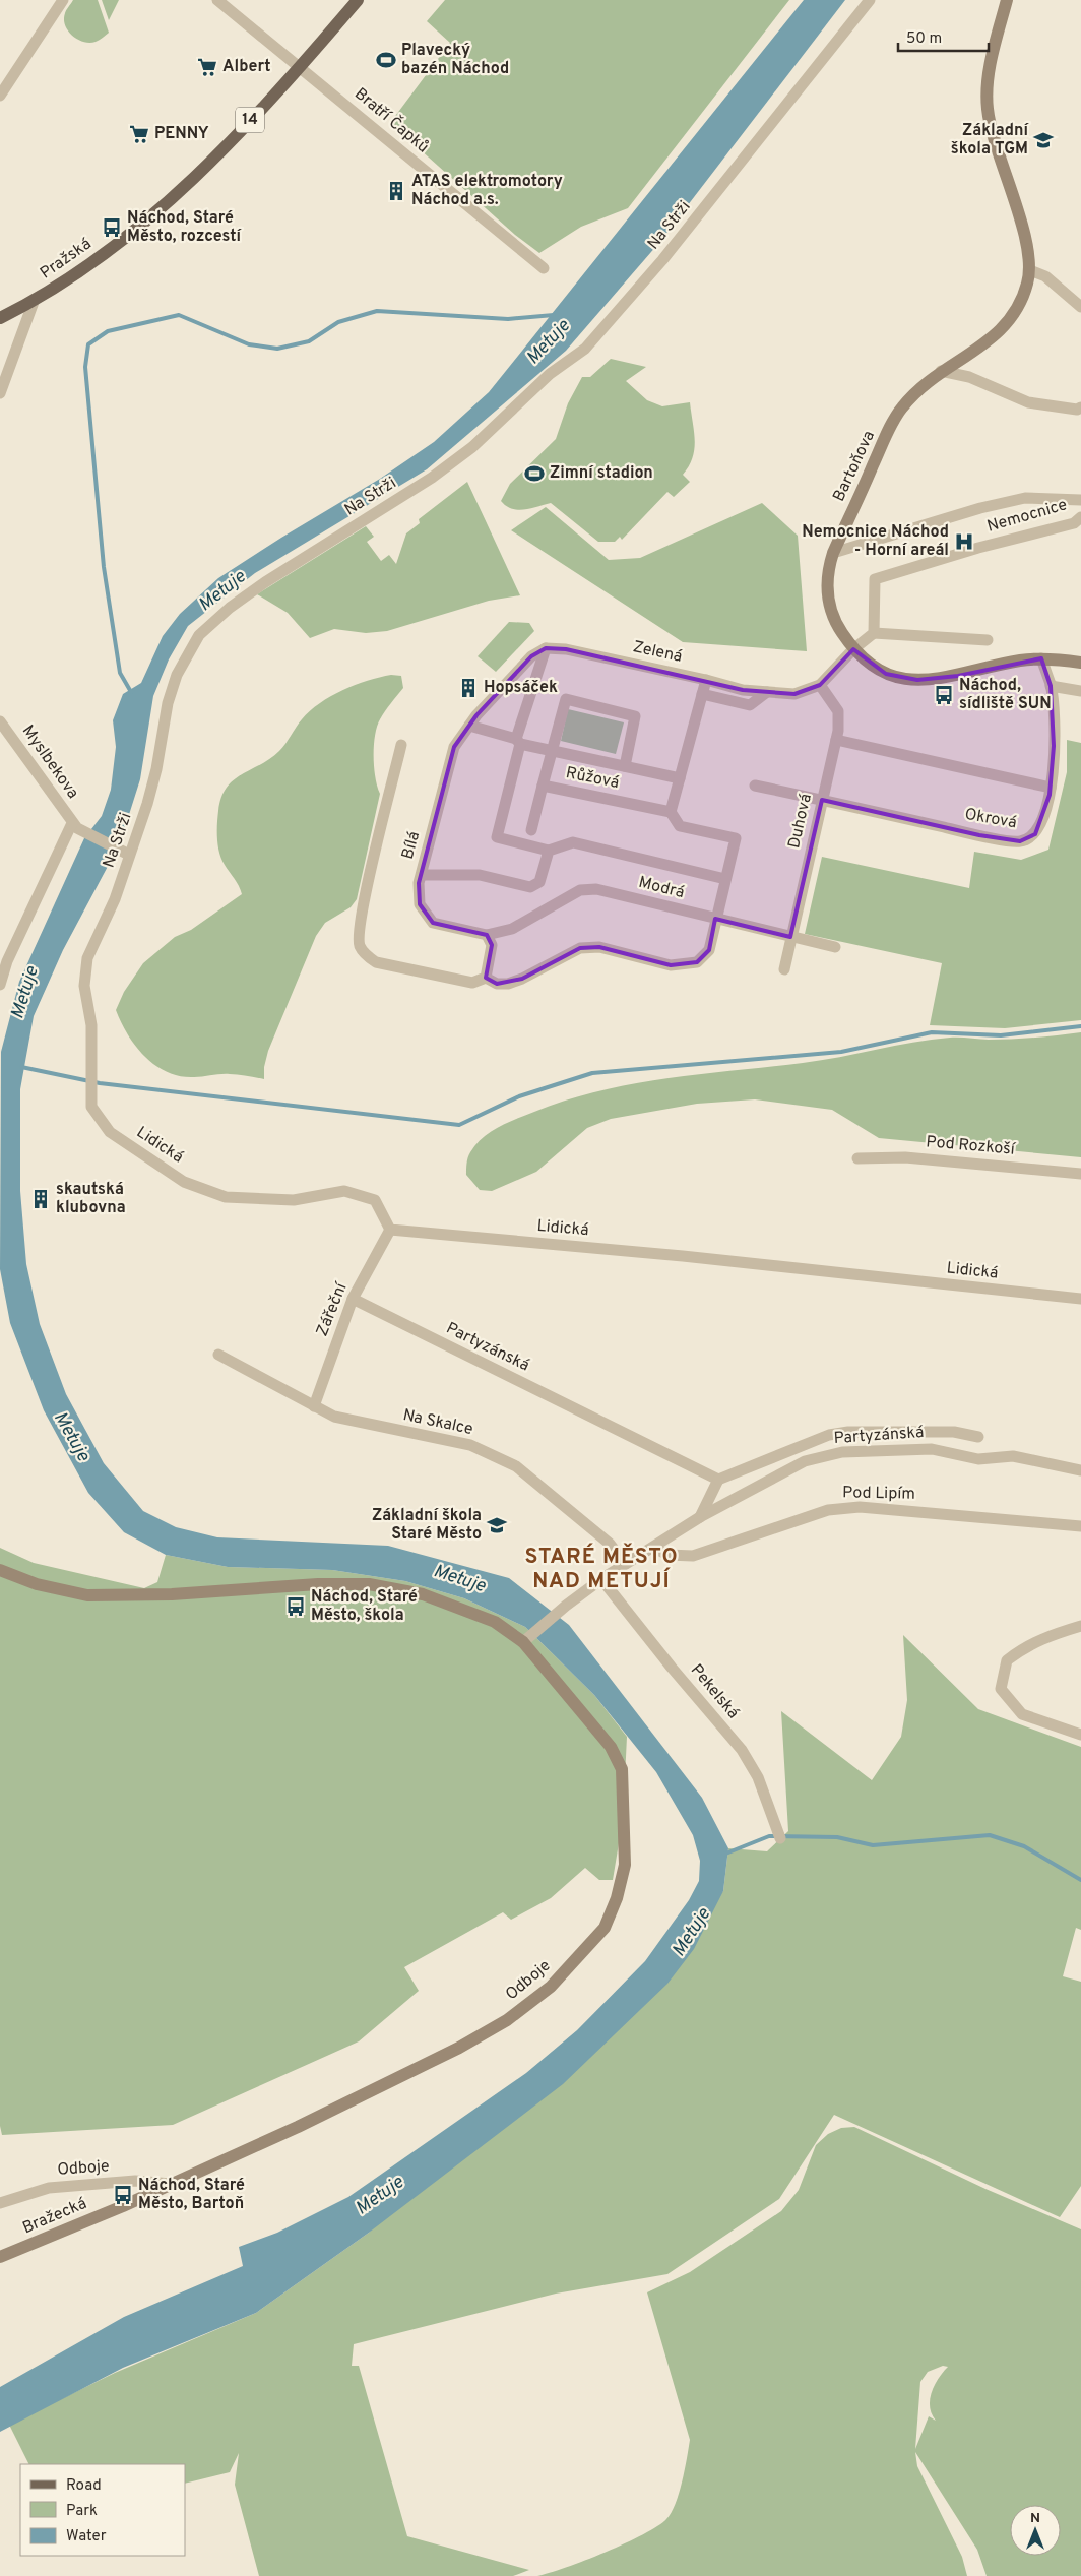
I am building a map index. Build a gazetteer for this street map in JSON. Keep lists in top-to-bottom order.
{
  "streets": {
    "main road": ["14", "Pražská"],
    "street": [
      "Bratří Čapků",
      "Na Strži",
      "Bartoňova",
      "Nemocnice",
      "Zelená",
      "Myslbekova",
      "Růžová",
      "Okrová",
      "Duhová",
      "Bílá",
      "Modrá",
      "Lidická",
      "Pod Rozkoší",
      "Zářeční",
      "Partyzánská",
      "Na Skalce",
      "Pod Lipím",
      "Pekelská",
      "Odboje",
      "Bražecká"
    ]
  },
  "crossings": [
    ["Bratří Čapků", "Pražská"],
    ["Na Strži", "Lidická"],
    ["Bartoňova", "Nemocnice"],
    ["Bartoňova", "Zelená"],
    ["Bartoňova", "Okrová"],
    ["Nemocnice", "Zelená"],
    ["Zelená", "Duhová"],
    ["Okrová", "Duhová"],
    ["Duhová", "Modrá"],
    ["Bílá", "Modrá"],
    ["Lidická", "Zářeční"],
    ["Zářeční", "Partyzánská"],
    ["Zářeční", "Na Skalce"],
    ["Partyzánská", "Na Skalce"],
    ["Partyzánská", "Pod Lipím"],
    ["Partyzánská", "Pekelská"],
    ["Partyzánská", "Odboje"],
    ["Odboje", "Bražecká"]
  ],
  "districts": ["STARÉ MĚSTO NAD METUJÍ"],
  "water": ["Metuje"],
  "places": {
    "sports": ["Plavecký bazén Náchod", "Zimní stadion"],
    "supermarket": ["Albert", "PENNY"],
    "school or university": ["Základní škola TGM", "Základní škola Staré Město"],
    "building": ["ATAS elektromotory Náchod a.s.", "Hopsáček", "skautská klubovna"],
    "bus stop": [
      "Náchod, Staré Město, rozcestí",
      "Náchod, sídliště SUN",
      "Náchod, Staré Město, škola",
      "Náchod, Staré Město, Bartoň"
    ],
    "hospital": ["Nemocnice Náchod - Horní areál"]
  },
  "legend": ["Road", "Park", "Water"],
  "scale_bar": "50 m",
  "north": "top"
}
